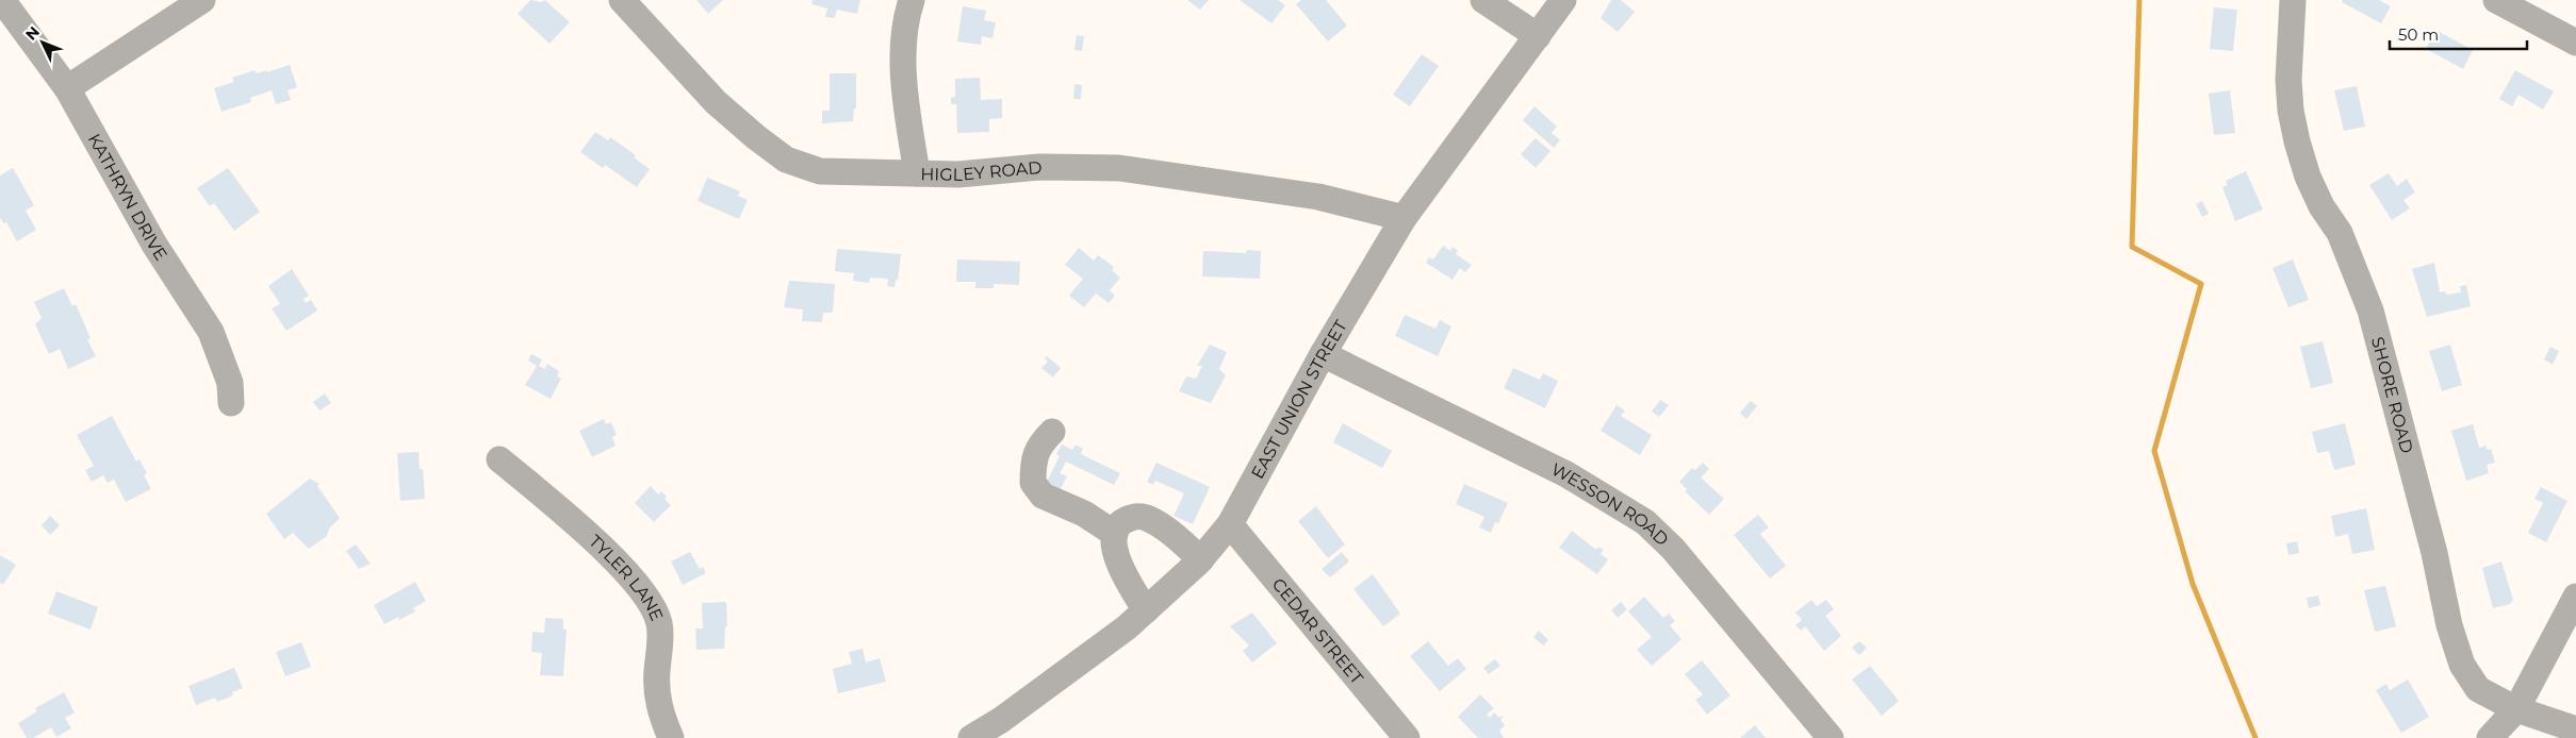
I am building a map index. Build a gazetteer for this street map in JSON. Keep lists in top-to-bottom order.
{
  "streets": {
    "street": [
      "HIGLEY ROAD",
      "KATHRYN DRIVE",
      "SHORE ROAD",
      "EAST UNION STREET",
      "WESSON ROAD",
      "TYLER LANE",
      "CEDAR STREET"
    ]
  },
  "crossings": [
    ["HIGLEY ROAD", "EAST UNION STREET"],
    ["EAST UNION STREET", "WESSON ROAD"],
    ["EAST UNION STREET", "CEDAR STREET"]
  ],
  "scale_bar": "50 m",
  "north": "top left"
}
